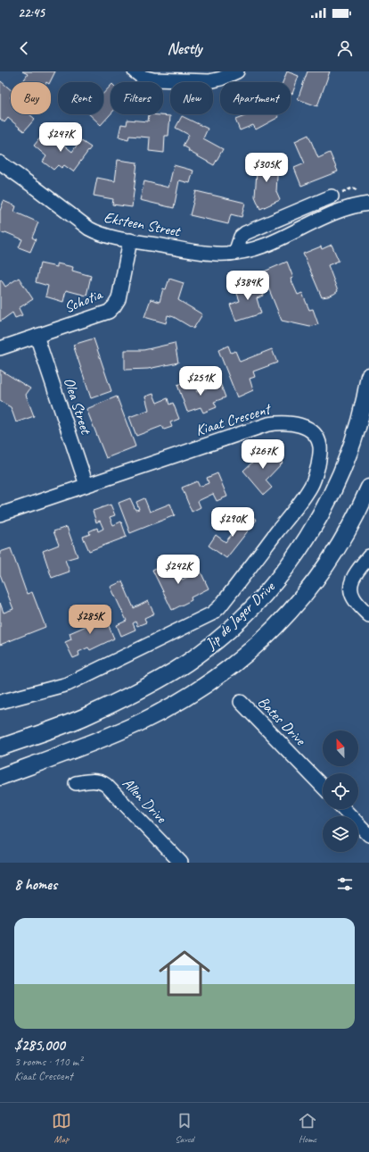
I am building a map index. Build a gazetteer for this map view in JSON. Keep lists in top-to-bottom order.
{
  "streets": {
    "main road": ["Jip de Jager Drive"],
    "street": [
      "Eksteen Street",
      "Schotia",
      "Olea Street",
      "Kiaat Crescent",
      "Bates Drive",
      "Allen Drive"
    ]
  },
  "crossings": [
    ["Eksteen Street", "Schotia"],
    ["Schotia", "Olea Street"],
    ["Olea Street", "Kiaat Crescent"]
  ],
  "north": "top",
  "page": {
    "status": "22:45",
    "header": "Nestly",
    "chip": [
      "Buy",
      "Rent",
      "Filters",
      "New",
      "Apartment"
    ],
    "price": [
      "$247K",
      "$305K",
      "$384K",
      "$251K",
      "$267K",
      "$290K",
      "$242K",
      "$285K"
    ],
    "heading": "8 homes",
    "list": [
      {
        "name": "$285,000",
        "note": "3 rooms · 110 m² · Kiaat Crescent"
      }
    ],
    "tabs": ["Map", "Saved", "Home"]
  }
}
